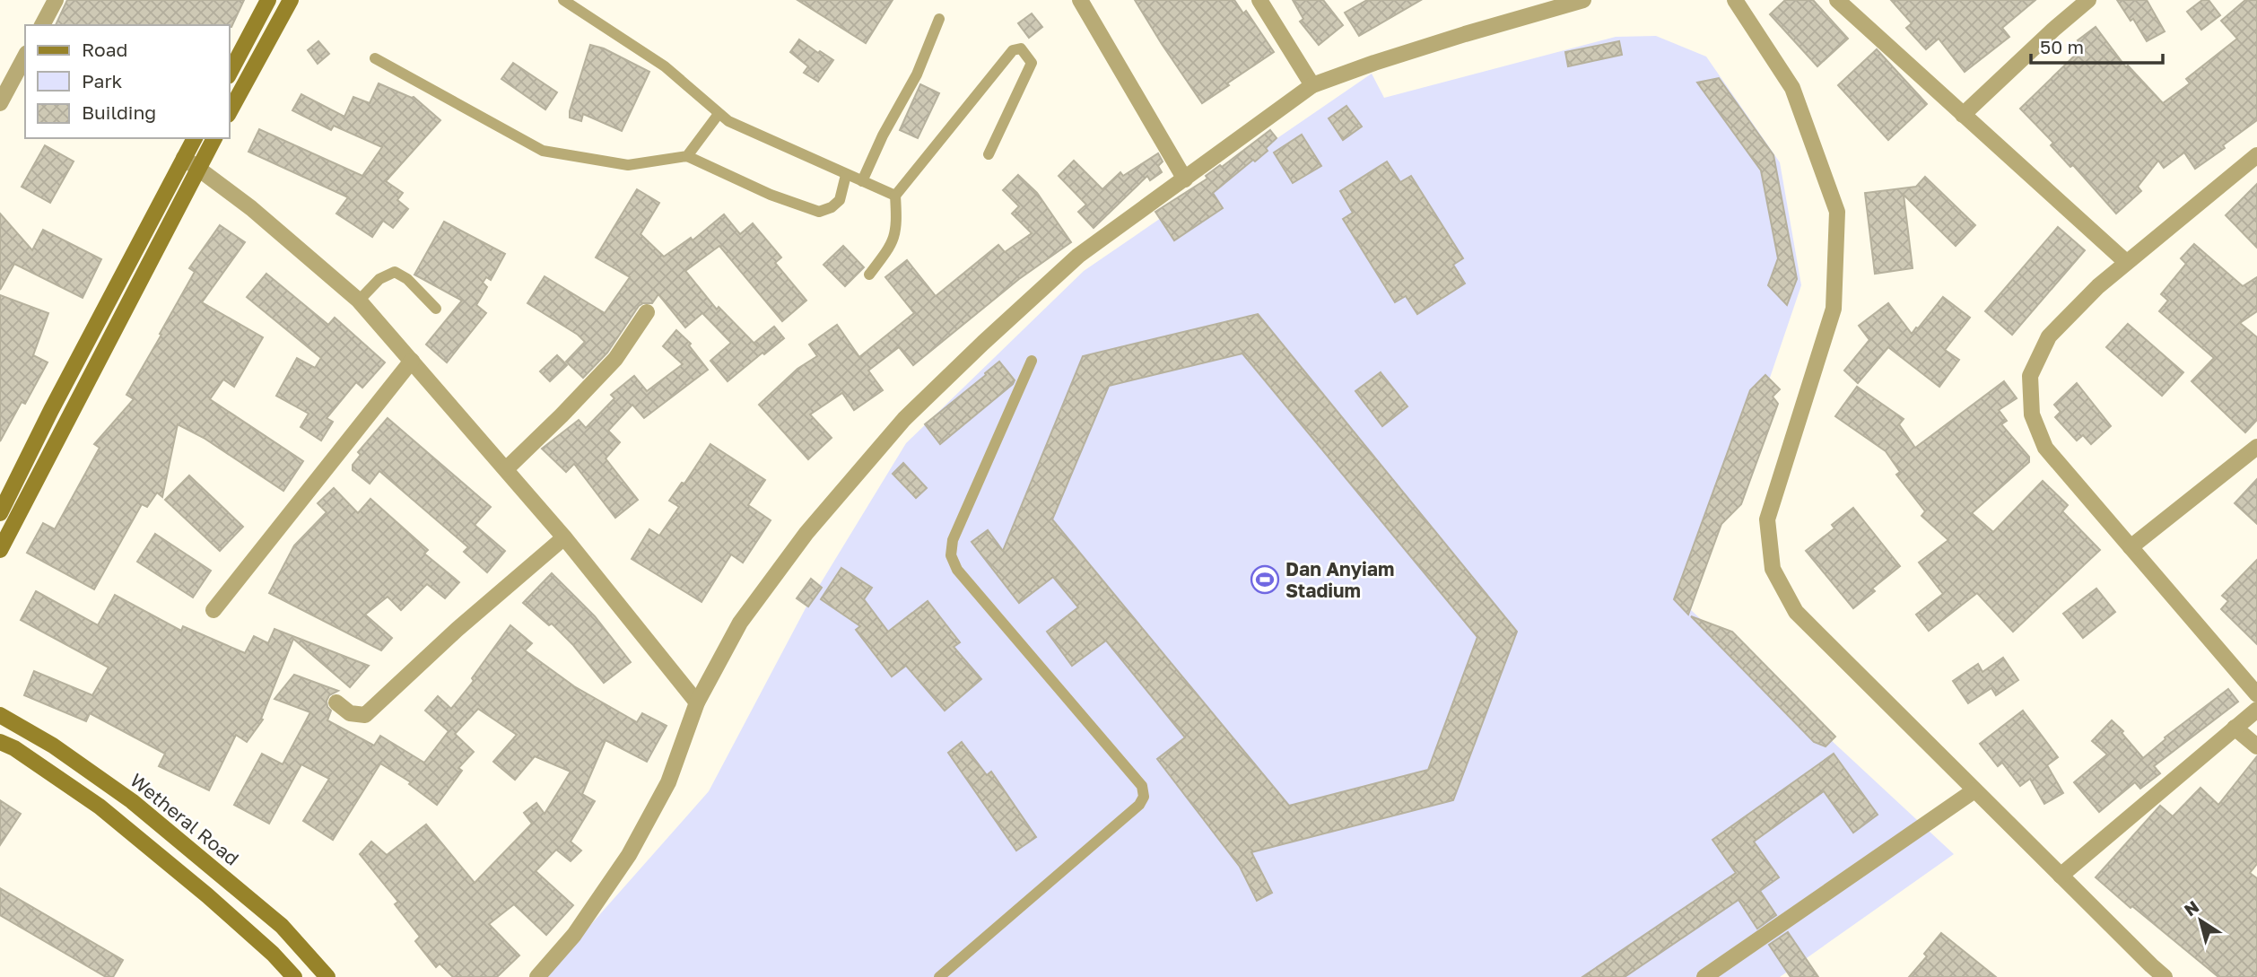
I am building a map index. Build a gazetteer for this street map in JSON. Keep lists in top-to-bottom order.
{
  "streets": {
    "main road": ["Wetheral Road"]
  },
  "places": {
    "sports": ["Dan Anyiam Stadium"]
  },
  "legend": ["Road", "Park", "Building"],
  "scale_bar": "50 m",
  "north": "top left"
}
